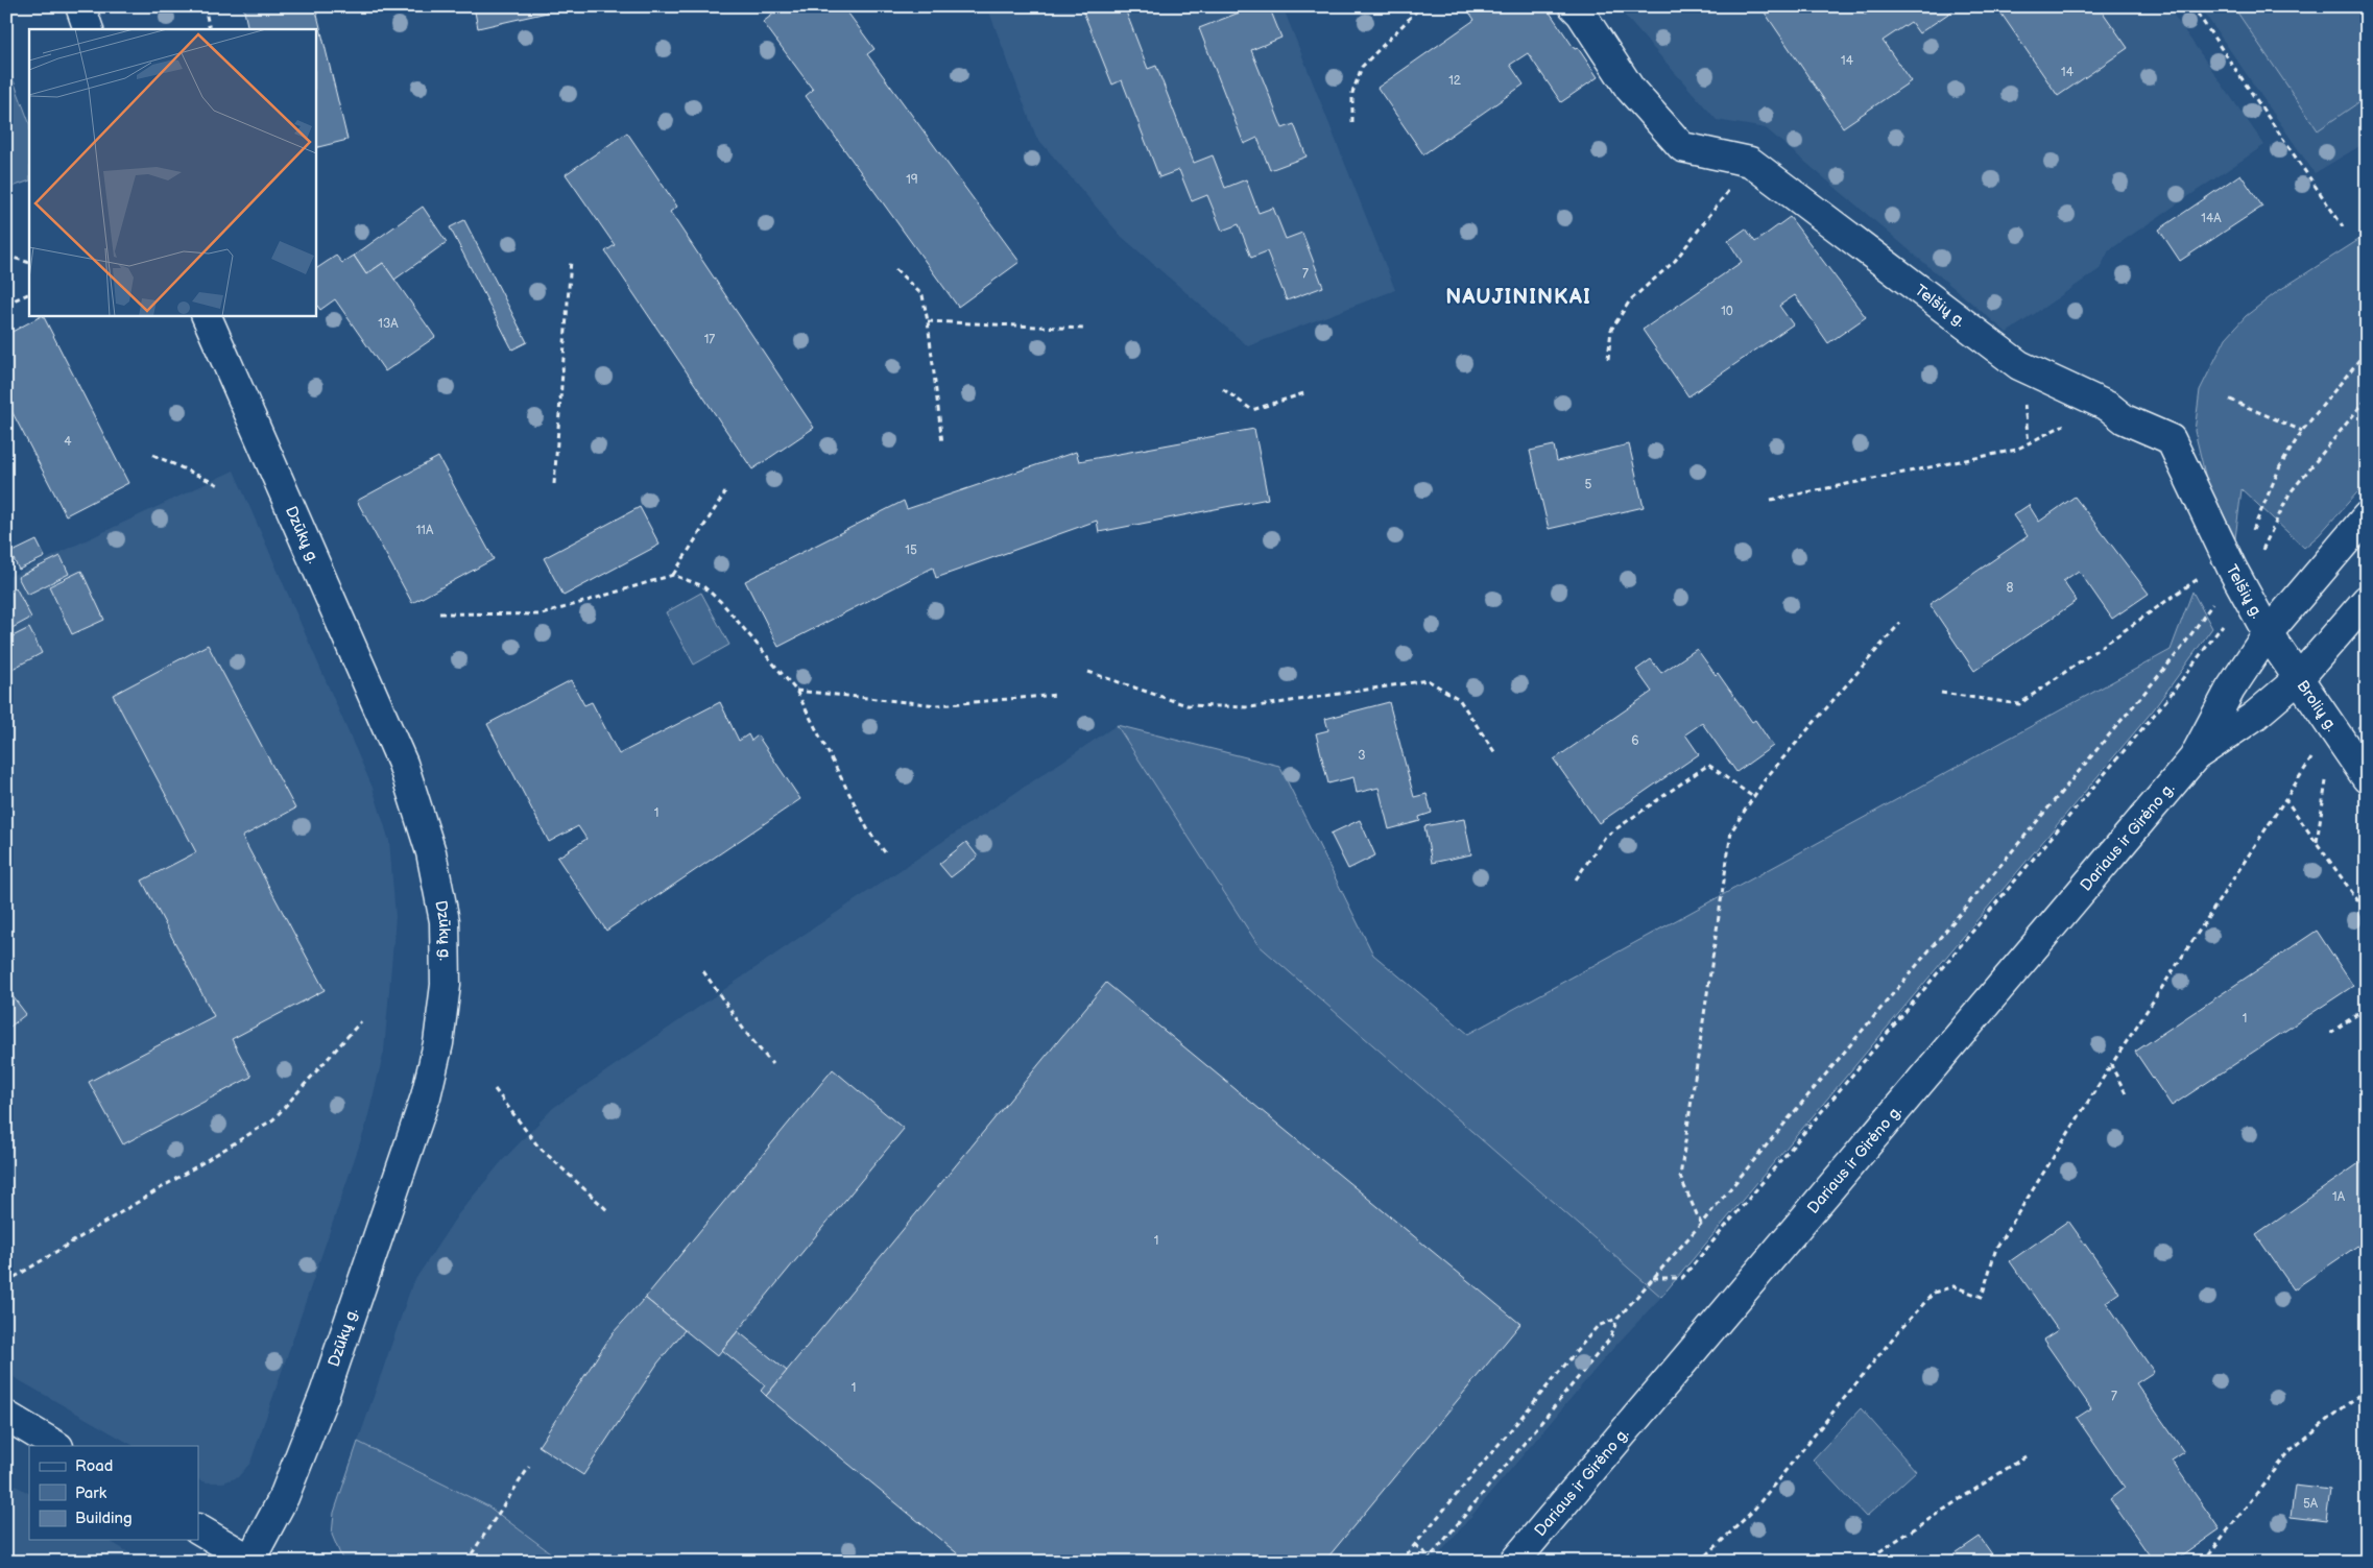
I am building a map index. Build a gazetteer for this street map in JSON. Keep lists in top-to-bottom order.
{
  "streets": {
    "street": [
      "Telšių g.",
      "Dzūkų g.",
      "Brolių g.",
      "Dariaus ir Girėno g."
    ]
  },
  "crossings": [
    ["Telšių g.", "Brolių g."],
    ["Telšių g.", "Dariaus ir Girėno g."],
    ["Brolių g.", "Dariaus ir Girėno g."]
  ],
  "districts": ["NAUJININKAI"],
  "house_numbers": [
    "14",
    "14",
    "12",
    "19",
    "14A",
    "7",
    "10",
    "13A",
    "17",
    "4",
    "5",
    "11A",
    "15",
    "8",
    "6",
    "3",
    "1",
    "1",
    "1A",
    "1",
    "1",
    "7",
    "5A"
  ],
  "legend": ["Road", "Park", "Building"]
}
